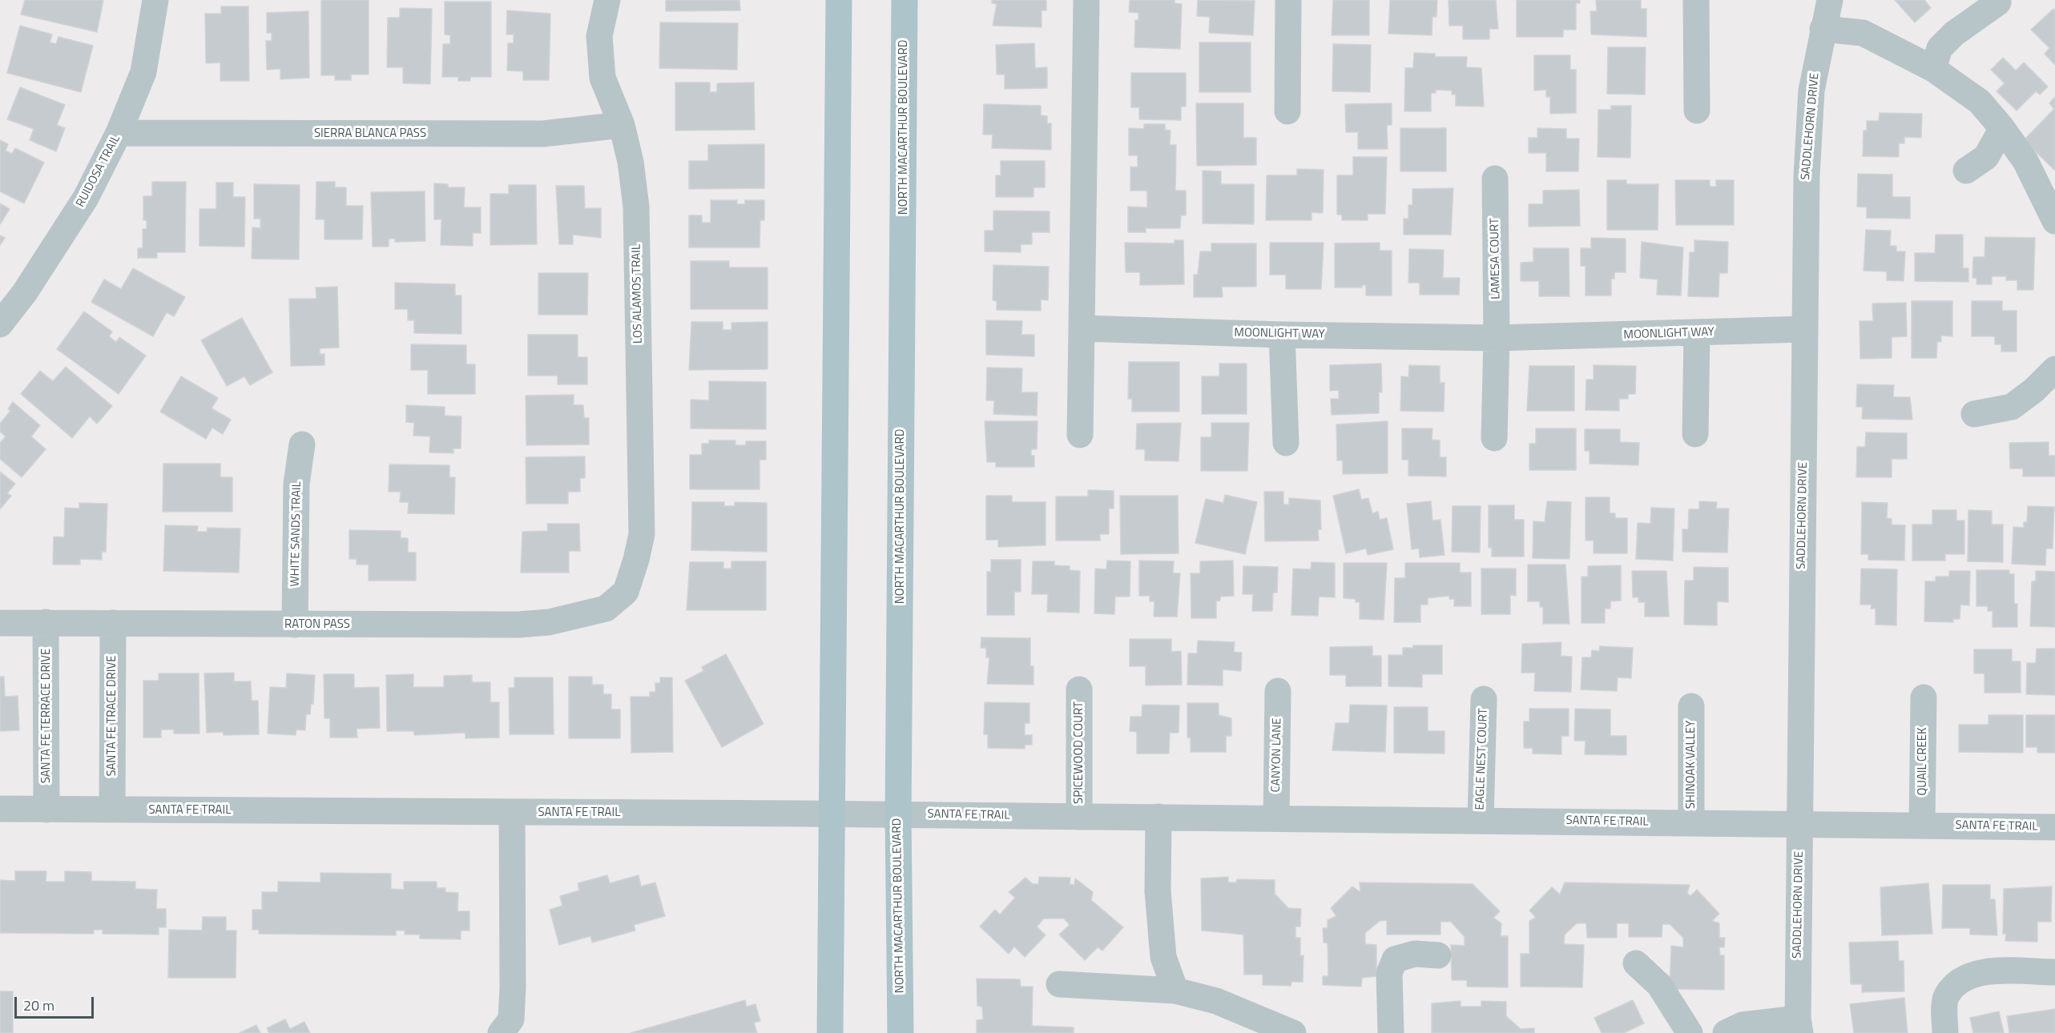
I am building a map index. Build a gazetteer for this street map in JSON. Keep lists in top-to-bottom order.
{
  "streets": {
    "main road": ["NORTH MACARTHUR BOULEVARD"],
    "street": [
      "SADDLEHORN DRIVE",
      "SIERRA BLANCA PASS",
      "RUIDOSA TRAIL",
      "LAMESA COURT",
      "LOS ALAMOS TRAIL",
      "MOONLIGHT WAY",
      "WHITE SANDS TRAIL",
      "RATON PASS",
      "SANTA FE TERRACE DRIVE",
      "SANTA FE TRACE DRIVE",
      "SPICEWOOD COURT",
      "CANYON LANE",
      "EAGLE NEST COURT",
      "QUAIL CREEK",
      "SHINOAK VALLEY",
      "SANTA FE TRAIL"
    ]
  },
  "crossings": [
    ["SADDLEHORN DRIVE", "MOONLIGHT WAY"],
    ["SADDLEHORN DRIVE", "SANTA FE TRAIL"],
    ["NORTH MACARTHUR BOULEVARD", "SANTA FE TRAIL"],
    ["SIERRA BLANCA PASS", "RUIDOSA TRAIL"],
    ["SIERRA BLANCA PASS", "LOS ALAMOS TRAIL"],
    ["LAMESA COURT", "MOONLIGHT WAY"],
    ["LOS ALAMOS TRAIL", "RATON PASS"],
    ["WHITE SANDS TRAIL", "RATON PASS"],
    ["RATON PASS", "SANTA FE TERRACE DRIVE"],
    ["RATON PASS", "SANTA FE TRACE DRIVE"],
    ["SANTA FE TERRACE DRIVE", "SANTA FE TRAIL"],
    ["SANTA FE TRACE DRIVE", "SANTA FE TRAIL"],
    ["SPICEWOOD COURT", "SANTA FE TRAIL"],
    ["CANYON LANE", "SANTA FE TRAIL"],
    ["EAGLE NEST COURT", "SANTA FE TRAIL"],
    ["QUAIL CREEK", "SANTA FE TRAIL"],
    ["SHINOAK VALLEY", "SANTA FE TRAIL"]
  ],
  "scale_bar": "20 m"
}
